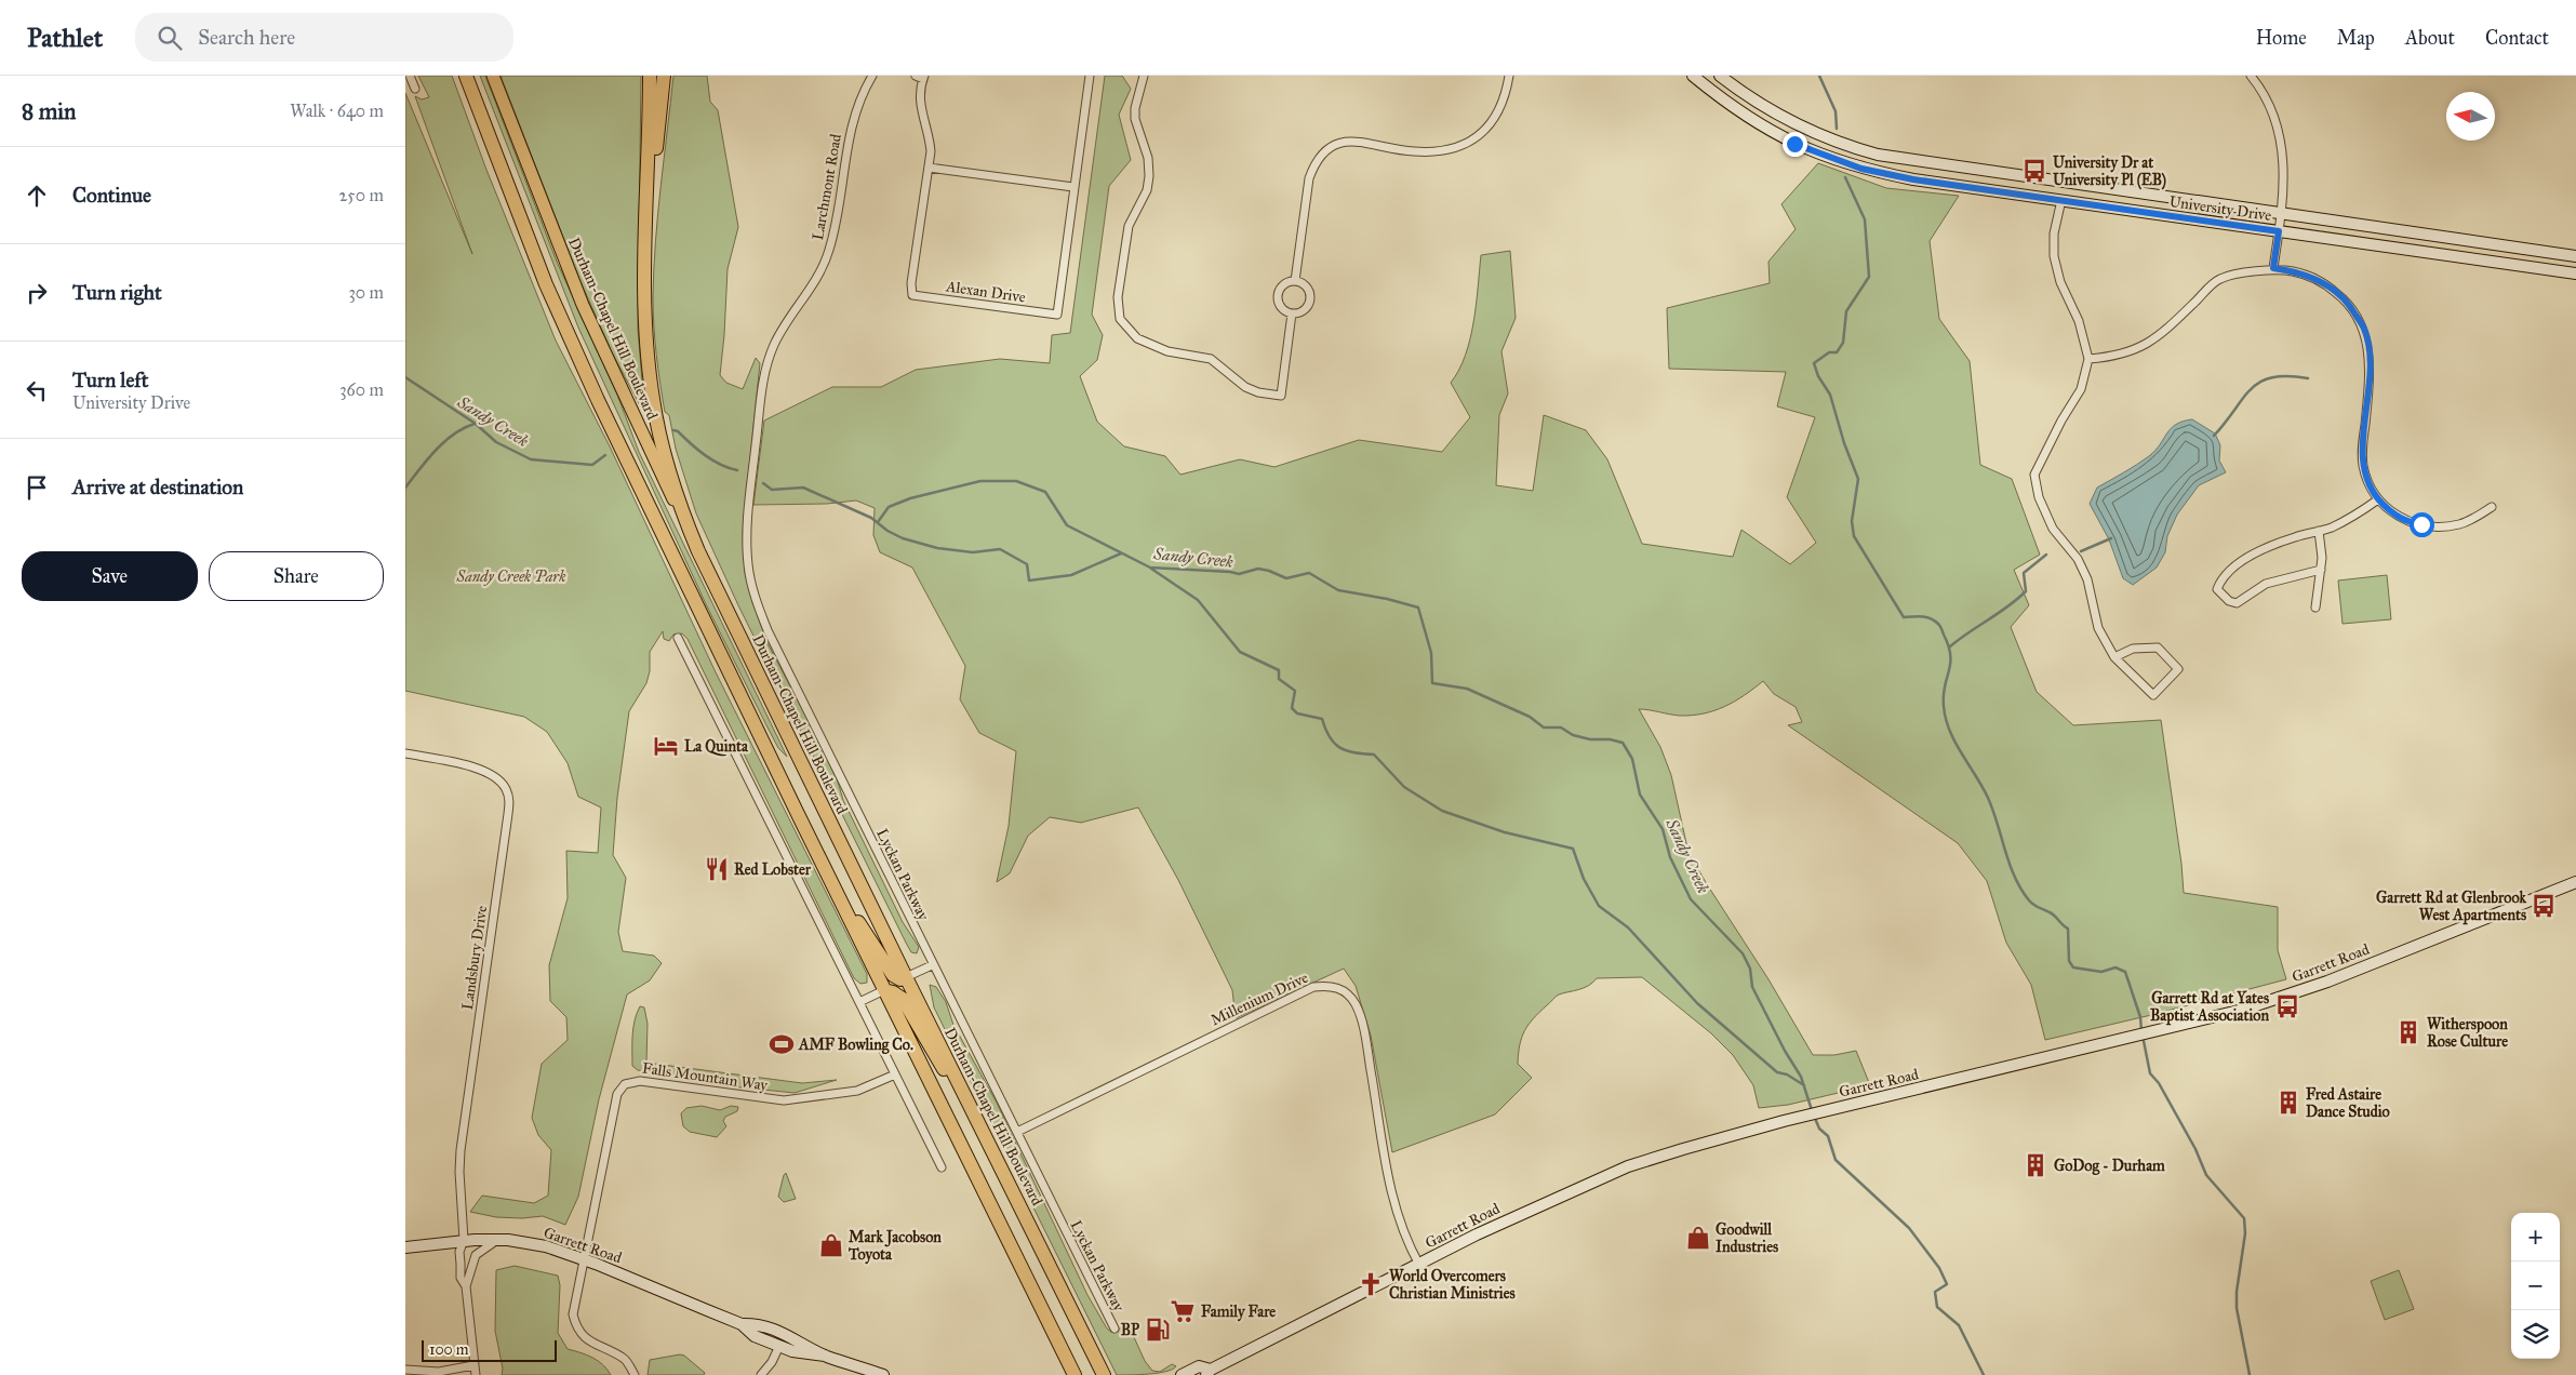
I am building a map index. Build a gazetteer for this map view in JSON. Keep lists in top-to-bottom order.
{
  "streets": {
    "highway": ["Durham-Chapel Hill Boulevard"],
    "street": [
      "Larchmont Road",
      "University Drive",
      "Alexan Drive",
      "Lyckan Parkway",
      "Landsbury Drive",
      "Garrett Road",
      "Millenium Drive",
      "Falls Mountain Way"
    ]
  },
  "crossings": [
    ["Larchmont Road", "Lyckan Parkway"],
    ["Lyckan Parkway", "Millenium Drive"],
    ["Landsbury Drive", "Garrett Road"],
    ["Garrett Road", "Millenium Drive"],
    ["Garrett Road", "Falls Mountain Way"]
  ],
  "water": ["Sandy Creek"],
  "parks": ["Sandy Creek Park"],
  "places": {
    "bus stop": ["University Dr at University Pl (EB)", "Garrett Rd at Glenbrook West Apartments", "Garrett Rd at Yates Baptist Association"],
    "hotel": ["La Quinta"],
    "restaurant": ["Red Lobster"],
    "building": ["Witherspoon Rose Culture", "Fred Astaire Dance Studio", "GoDog - Durham"],
    "sports": ["AMF Bowling Co."],
    "shop": ["Goodwill Industries", "Mark Jacobson Toyota"],
    "church": ["World Overcomers Christian Ministries"],
    "supermarket": ["Family Fare"],
    "fuel station": ["BP"]
  },
  "scale_bar": "100 m",
  "north": "left",
  "page": {
    "header": "Pathlet",
    "search": "Search here",
    "nav": [
      "Home",
      "Map",
      "About",
      "Contact"
    ],
    "heading": ["8 min", "Walk · 640 m"],
    "list": [
      ["Continue", "250 m"],
      ["Turn right", "30 m"],
      ["Turn left", "University Drive", "360 m"],
      "Arrive at destination"
    ],
    "buttons": ["Save", "Share"],
    "map_buttons": ["+", "−"],
    "scale": "100 m"
  }
}
